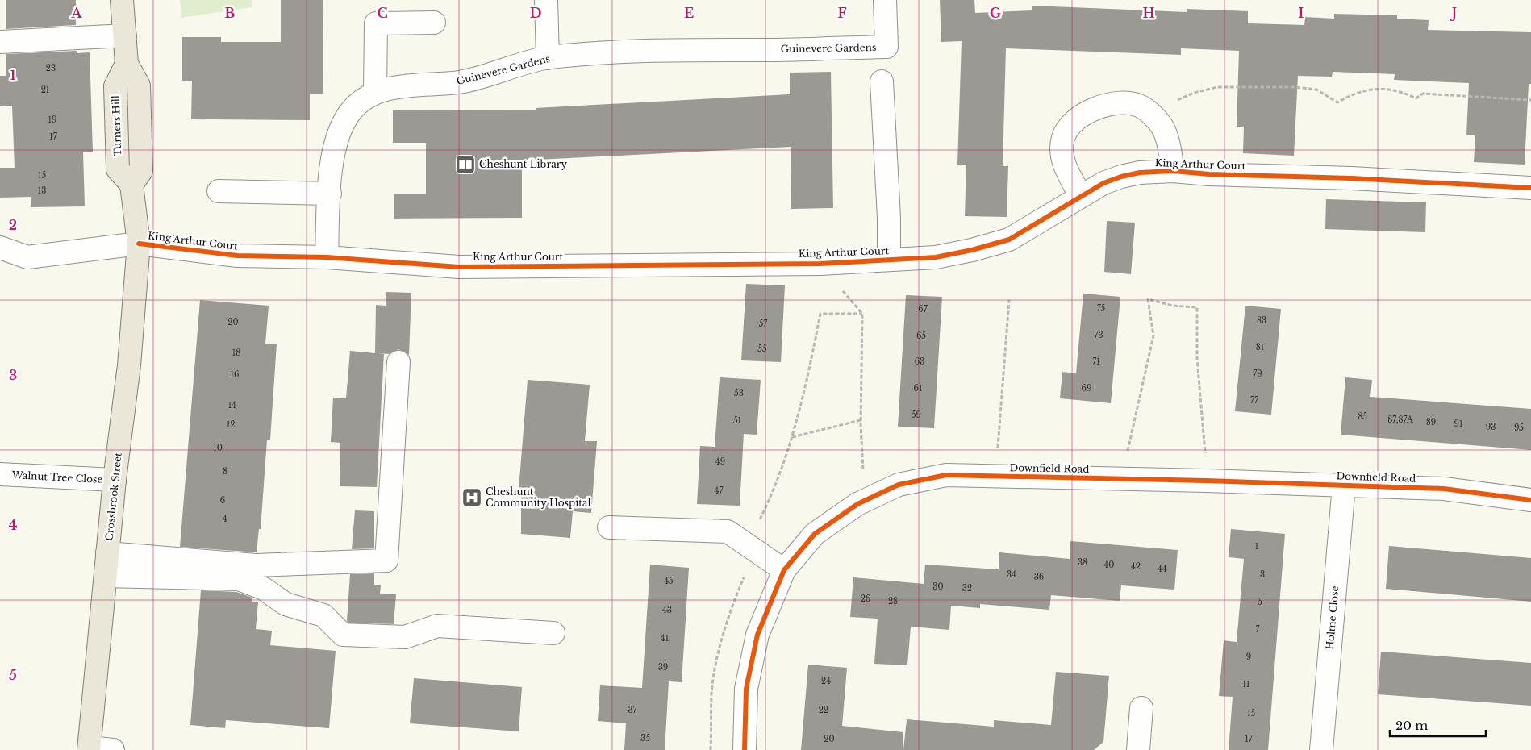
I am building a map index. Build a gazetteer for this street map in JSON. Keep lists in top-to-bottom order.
{
  "streets": {
    "main road": ["Turners Hill", "Crossbrook Street"],
    "street": [
      "Guinevere Gardens",
      "King Arthur Court",
      "Downfield Road",
      "Walnut Tree Close",
      "Holme Close"
    ]
  },
  "crossings": [
    ["Guinevere Gardens", "King Arthur Court"],
    ["Turners Hill", "King Arthur Court"],
    ["Turners Hill", "Crossbrook Street"],
    ["King Arthur Court", "Crossbrook Street"],
    ["Downfield Road", "Holme Close"],
    ["Walnut Tree Close", "Crossbrook Street"]
  ],
  "places": {
    "library": ["Cheshunt Library"],
    "hospital": ["Cheshunt Community Hospital"]
  },
  "house_numbers": [
    "23",
    "21",
    "19",
    "17",
    "15",
    "13",
    "75",
    "67",
    "83",
    "20",
    "57",
    "73",
    "65",
    "81",
    "55",
    "18",
    "63",
    "71",
    "79",
    "16",
    "61",
    "69",
    "53",
    "77",
    "14",
    "59",
    "85",
    "87,87A",
    "51",
    "89",
    "91",
    "12",
    "93",
    "95",
    "10",
    "49",
    "8",
    "47",
    "6",
    "4",
    "1",
    "38",
    "40",
    "42",
    "44",
    "34",
    "3",
    "36",
    "45",
    "30",
    "32",
    "26",
    "28",
    "5",
    "43",
    "7",
    "41",
    "9",
    "39",
    "24",
    "11",
    "37",
    "22",
    "15",
    "35",
    "20",
    "17"
  ],
  "scale_bar": "20 m",
  "grid": {
    "columns": [
      "A",
      "B",
      "C",
      "D",
      "E",
      "F",
      "G",
      "H",
      "I",
      "J"
    ],
    "rows": [
      "1",
      "2",
      "3",
      "4",
      "5"
    ]
  }
}
